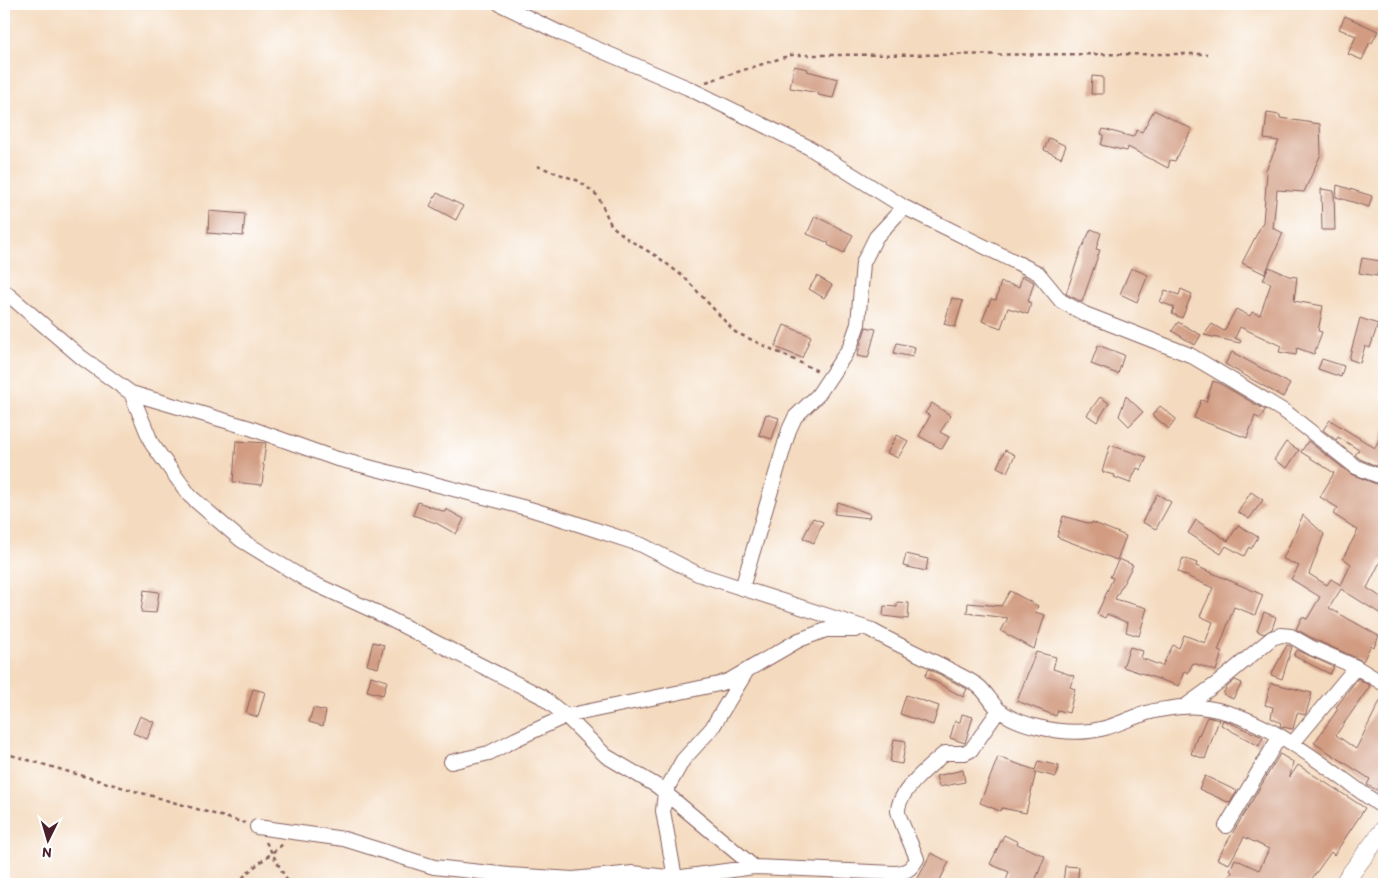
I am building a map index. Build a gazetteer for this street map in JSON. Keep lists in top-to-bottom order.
{
  "north": "bottom"
}
